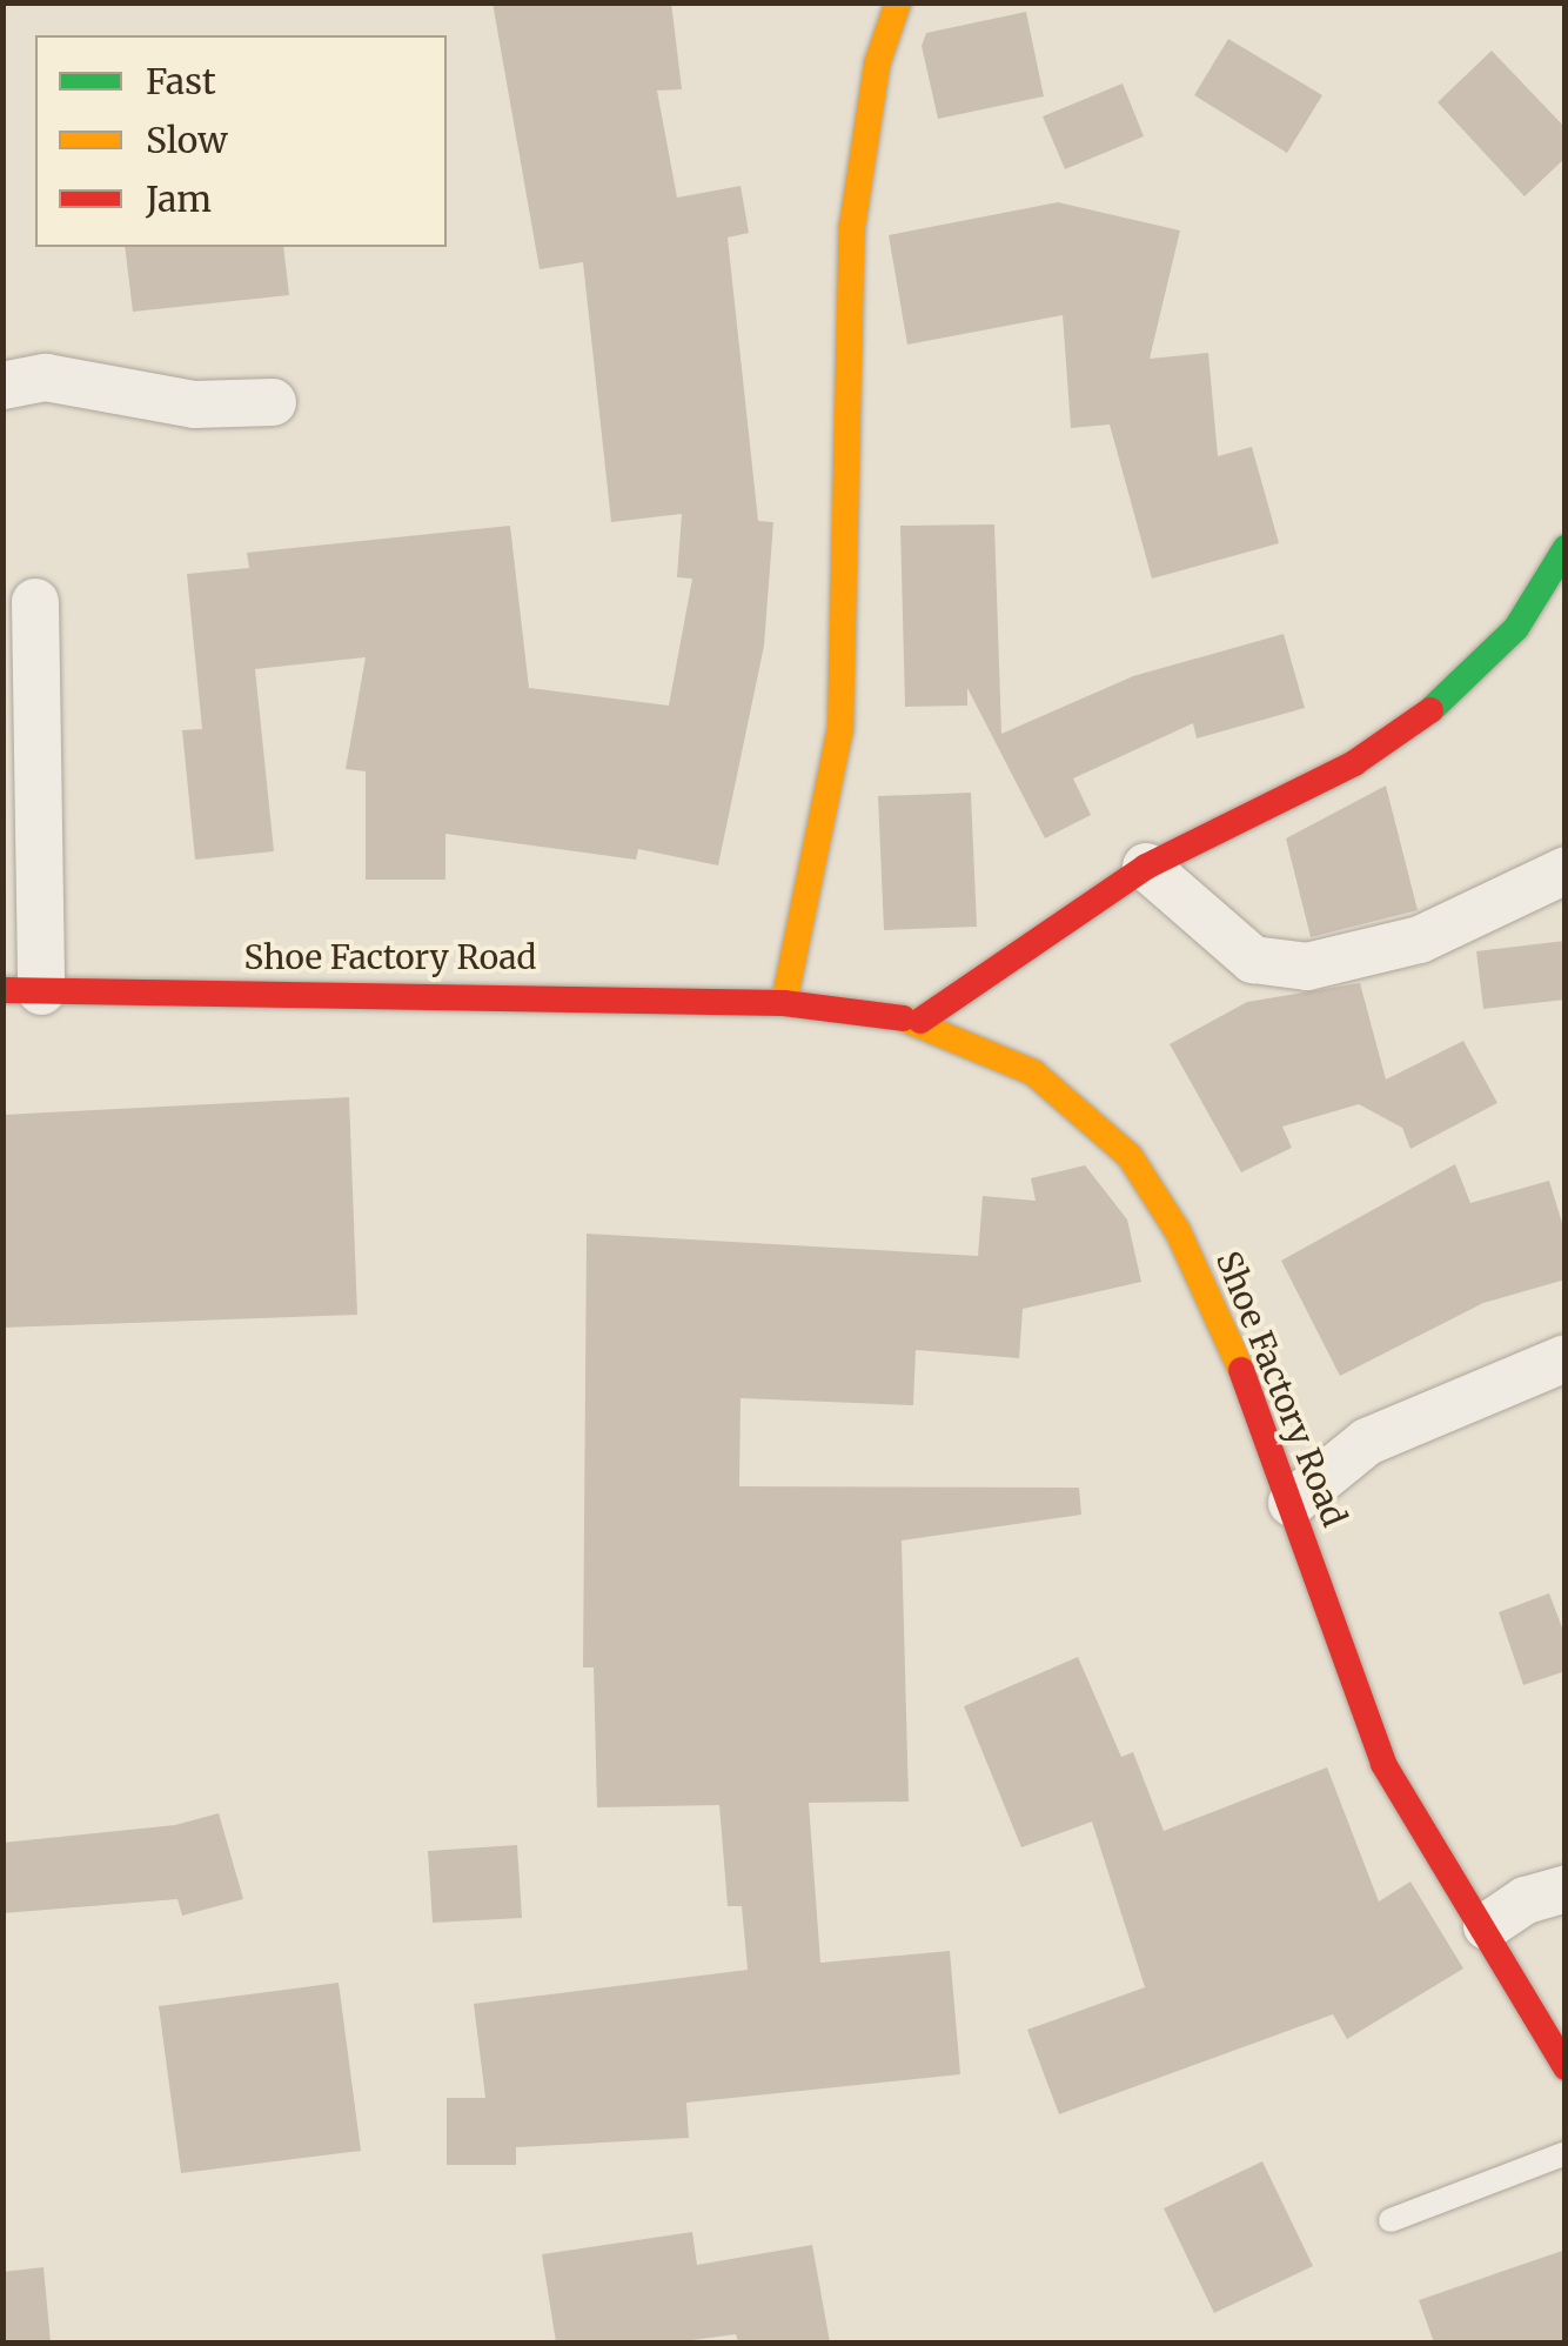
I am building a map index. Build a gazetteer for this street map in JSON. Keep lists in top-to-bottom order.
{
  "streets": {
    "street": ["Shoe Factory Road"]
  },
  "legend": ["Fast", "Slow", "Jam"]
}
